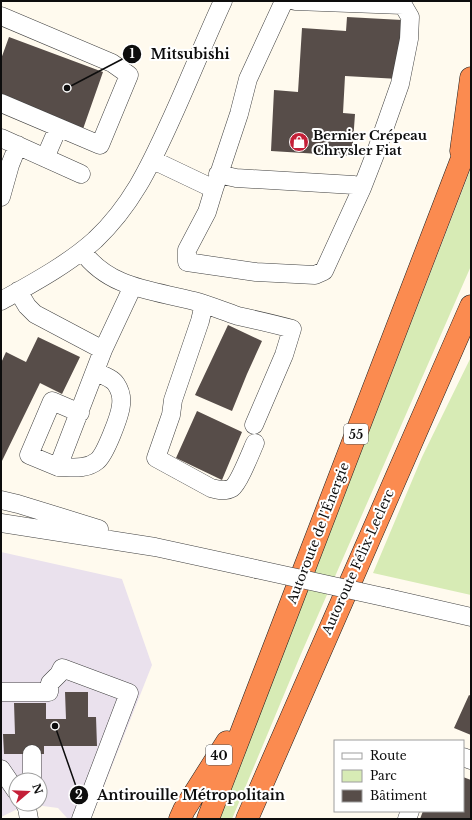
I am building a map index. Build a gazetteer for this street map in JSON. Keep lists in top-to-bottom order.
{
  "streets": {
    "highway": [
      "55",
      "Autoroute de l'Énergie",
      "Autoroute Félix-Leclerc",
      "40"
    ]
  },
  "crossings": [
    ["Autoroute de l'Énergie", "40"]
  ],
  "places": {
    "other": ["Mitsubishi", "Antirouille Métropolitain"],
    "shop": ["Bernier Crépeau Chrysler Fiat"]
  },
  "legend": ["Route", "Parc", "Bâtiment"],
  "north": "right"
}
